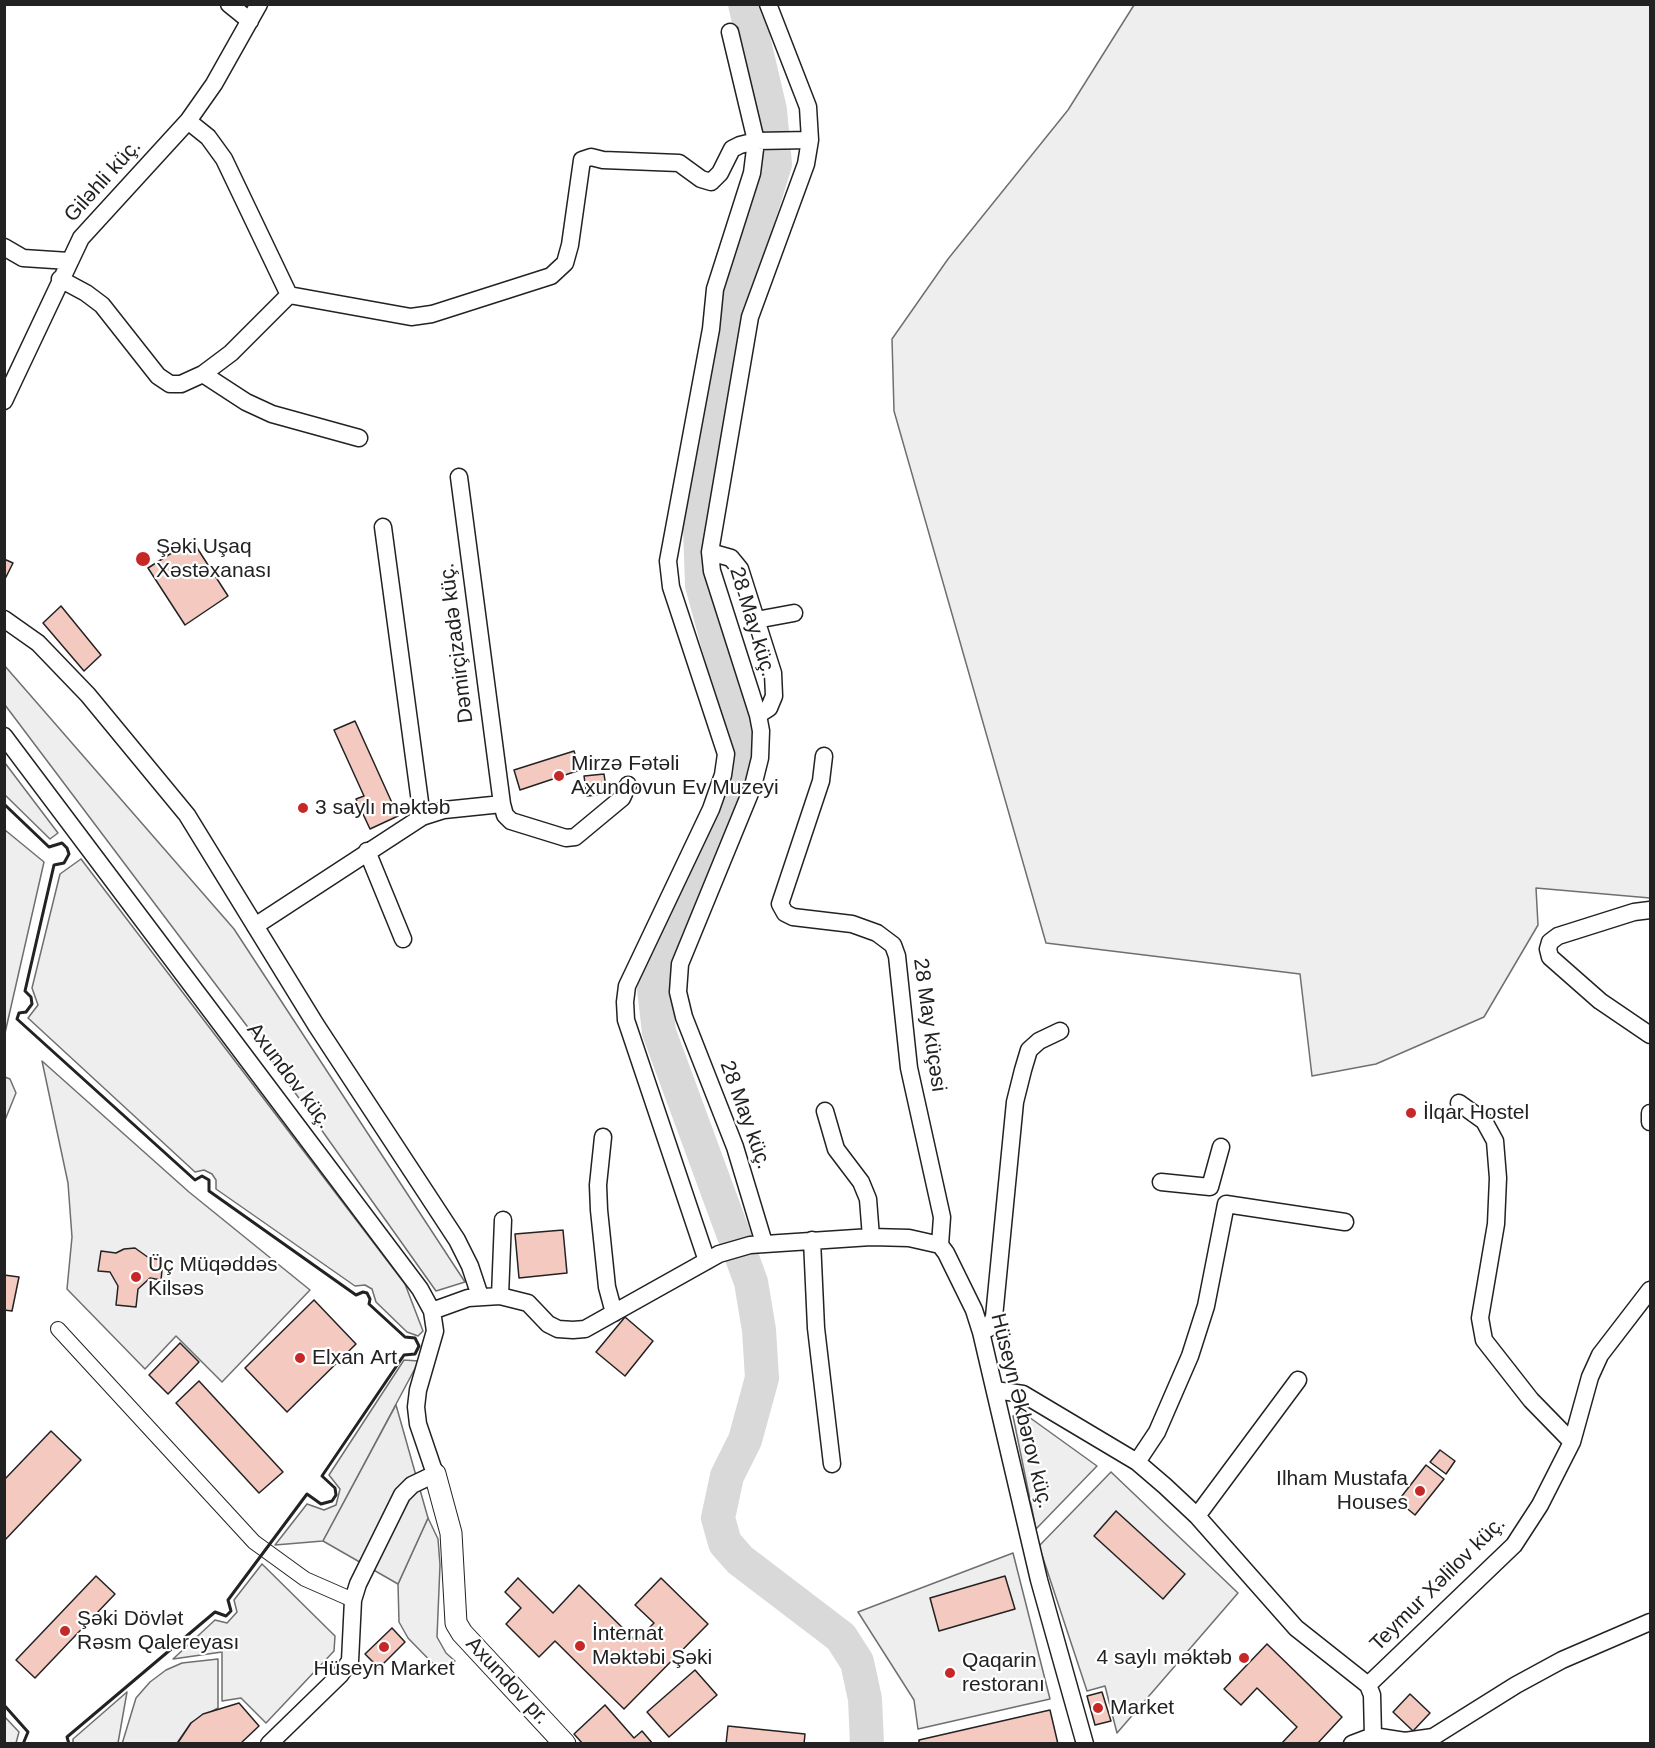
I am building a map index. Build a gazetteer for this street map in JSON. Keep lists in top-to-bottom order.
{
  "streets": {
    "street": [
      "Giləhli küç.",
      "28 May küç.",
      "Dəmirçizadə küç.",
      "28 May küçəsi",
      "Axundov küç.",
      "Hüseyn Əkbərov küç.",
      "Teymur Xəlilov küç.",
      "Axundov pr."
    ]
  },
  "crossings": [
    ["28 May küçəsi", "Hüseyn Əkbərov küç."],
    ["Axundov küç.", "Axundov pr."]
  ],
  "places": [
    "Şəki Uşaq Xəstəxanası",
    "Mirzə Fətəli Axundovun Ev Muzeyi",
    "3 saylı məktəb",
    "İlqar Hostel",
    "Üç Müqəddəs Kilsəs",
    "Elxan Art",
    "Ilham Mustafa Houses",
    "Şəki Dövlət Rəsm Qalereyası",
    "İnternat Məktəbi Şəki",
    "Hüseyn Market",
    "4 saylı məktəb",
    "Qaqarin restoranı",
    "Market"
  ]
}
